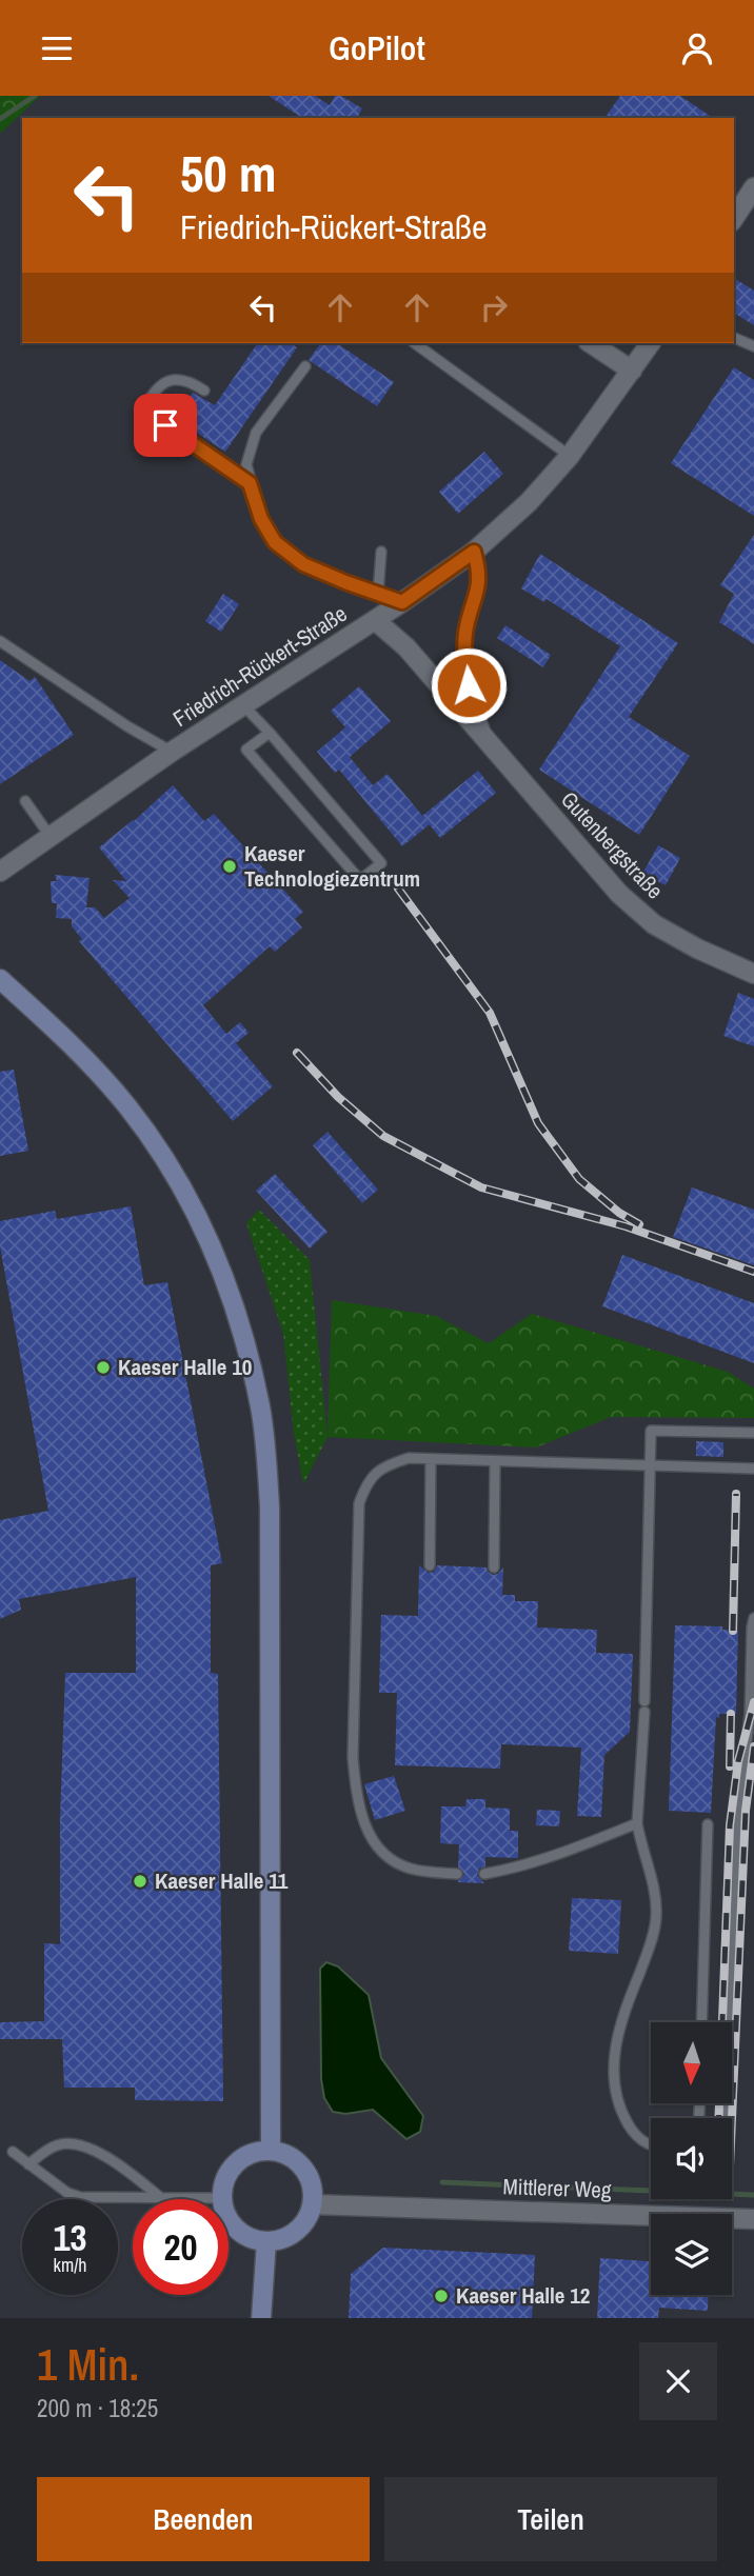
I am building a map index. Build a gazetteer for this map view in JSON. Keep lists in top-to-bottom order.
{
  "streets": {
    "street": ["Friedrich-Rückert-Straße", "Gutenbergstraße", "Mittlerer Weg"]
  },
  "crossings": [
    ["Friedrich-Rückert-Straße", "Gutenbergstraße"]
  ],
  "places": [
    "Kaeser Technologiezentrum",
    "Kaeser Halle 10",
    "Kaeser Halle 11",
    "Kaeser Halle 12"
  ],
  "north": "bottom",
  "page": {
    "header": "GoPilot",
    "turn": ["50 m", "Friedrich-Rückert-Straße"],
    "speed": "13 km/h",
    "limit": "20",
    "heading": ["1 Min.", "200 m · 18:25"],
    "buttons": ["Beenden", "Teilen"]
  }
}
